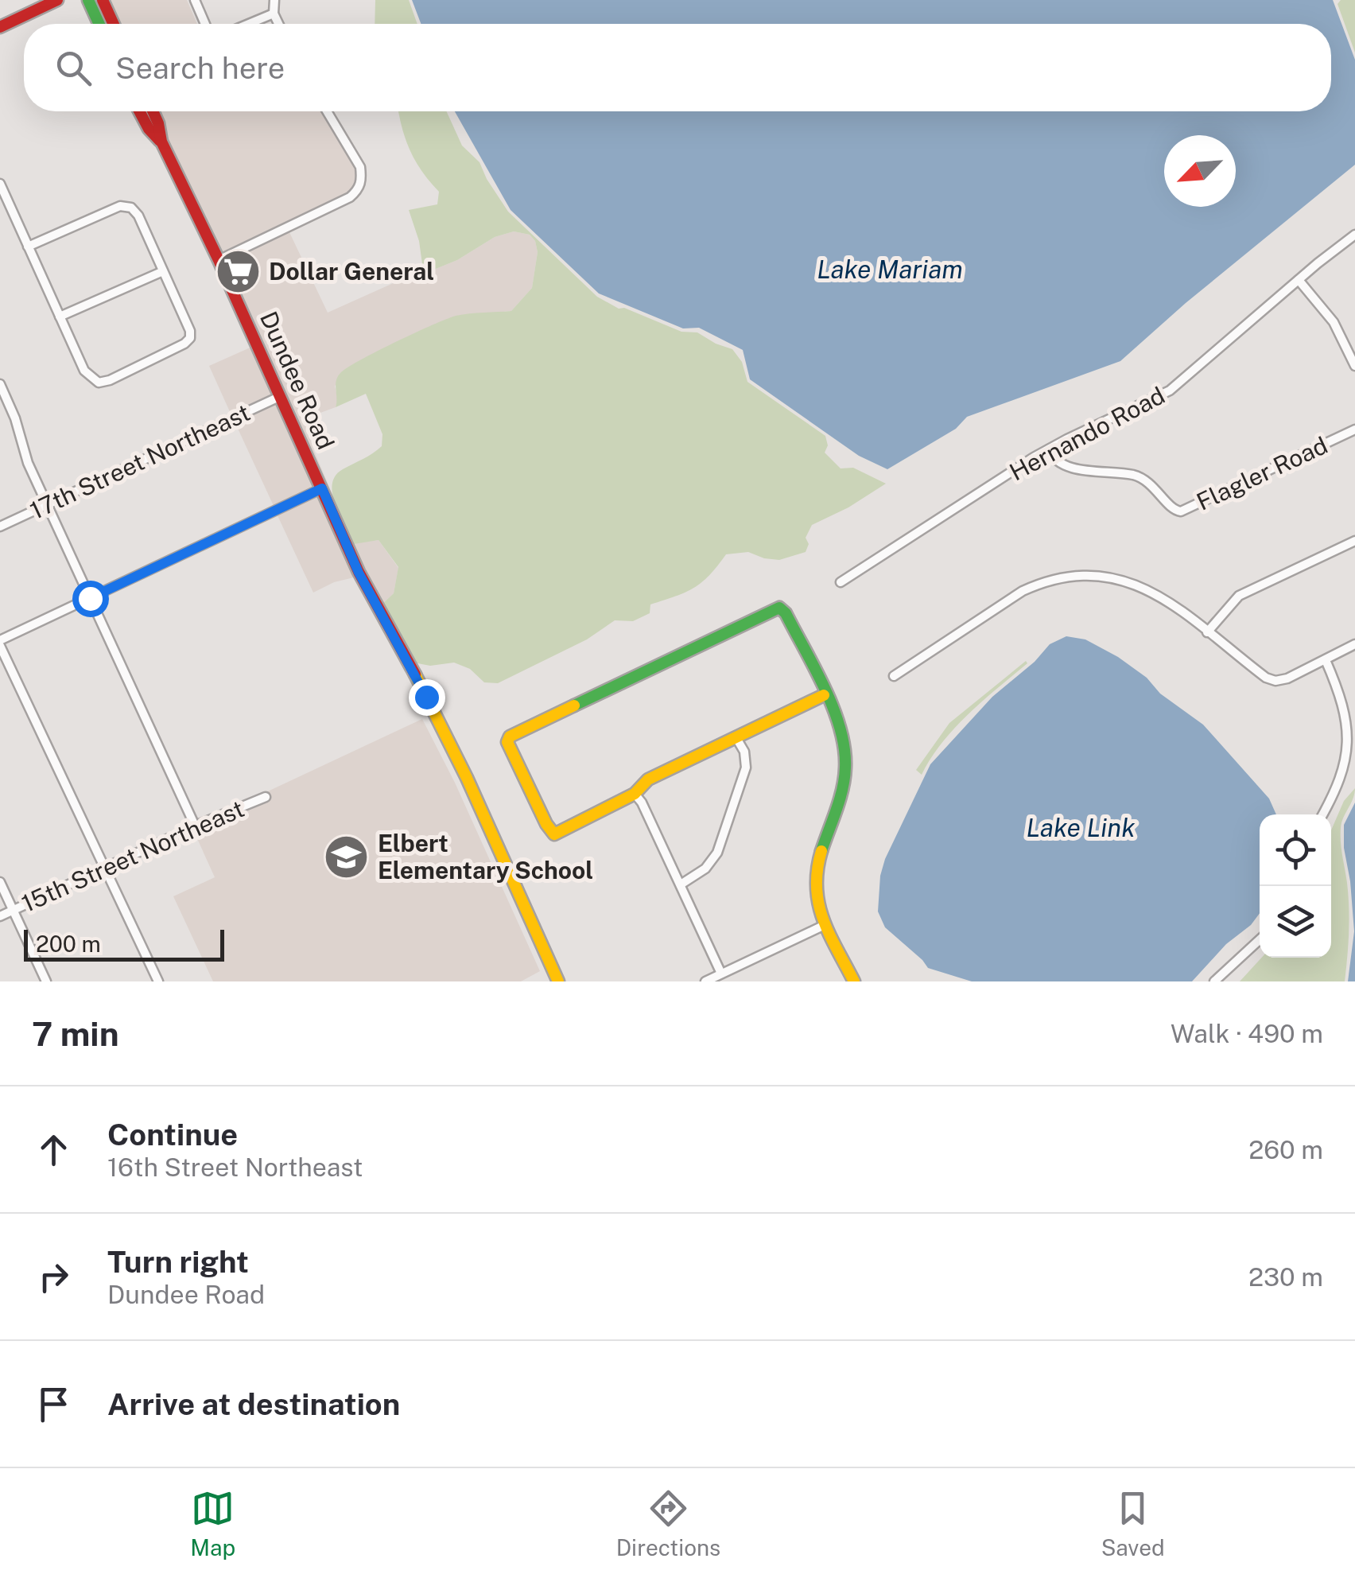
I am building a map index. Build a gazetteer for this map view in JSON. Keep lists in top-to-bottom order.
{
  "streets": {
    "street": [
      "Dundee Road",
      "Hernando Road",
      "17th Street Northeast",
      "Flagler Road",
      "15th Street Northeast"
    ]
  },
  "crossings": [
    ["Dundee Road", "17th Street Northeast"],
    ["Hernando Road", "Flagler Road"]
  ],
  "water": ["Lake Mariam", "Lake Link"],
  "places": {
    "supermarket": ["Dollar General"],
    "school or university": ["Elbert Elementary School"]
  },
  "scale_bar": "200 m",
  "north": "bottom left",
  "page": {
    "search": "Search here",
    "scale": "200 m",
    "heading": ["7 min", "Walk · 490 m"],
    "list": [
      ["Continue", "16th Street Northeast", "260 m"],
      ["Turn right", "Dundee Road", "230 m"],
      "Arrive at destination"
    ],
    "nav": ["Map", "Directions", "Saved"]
  }
}
